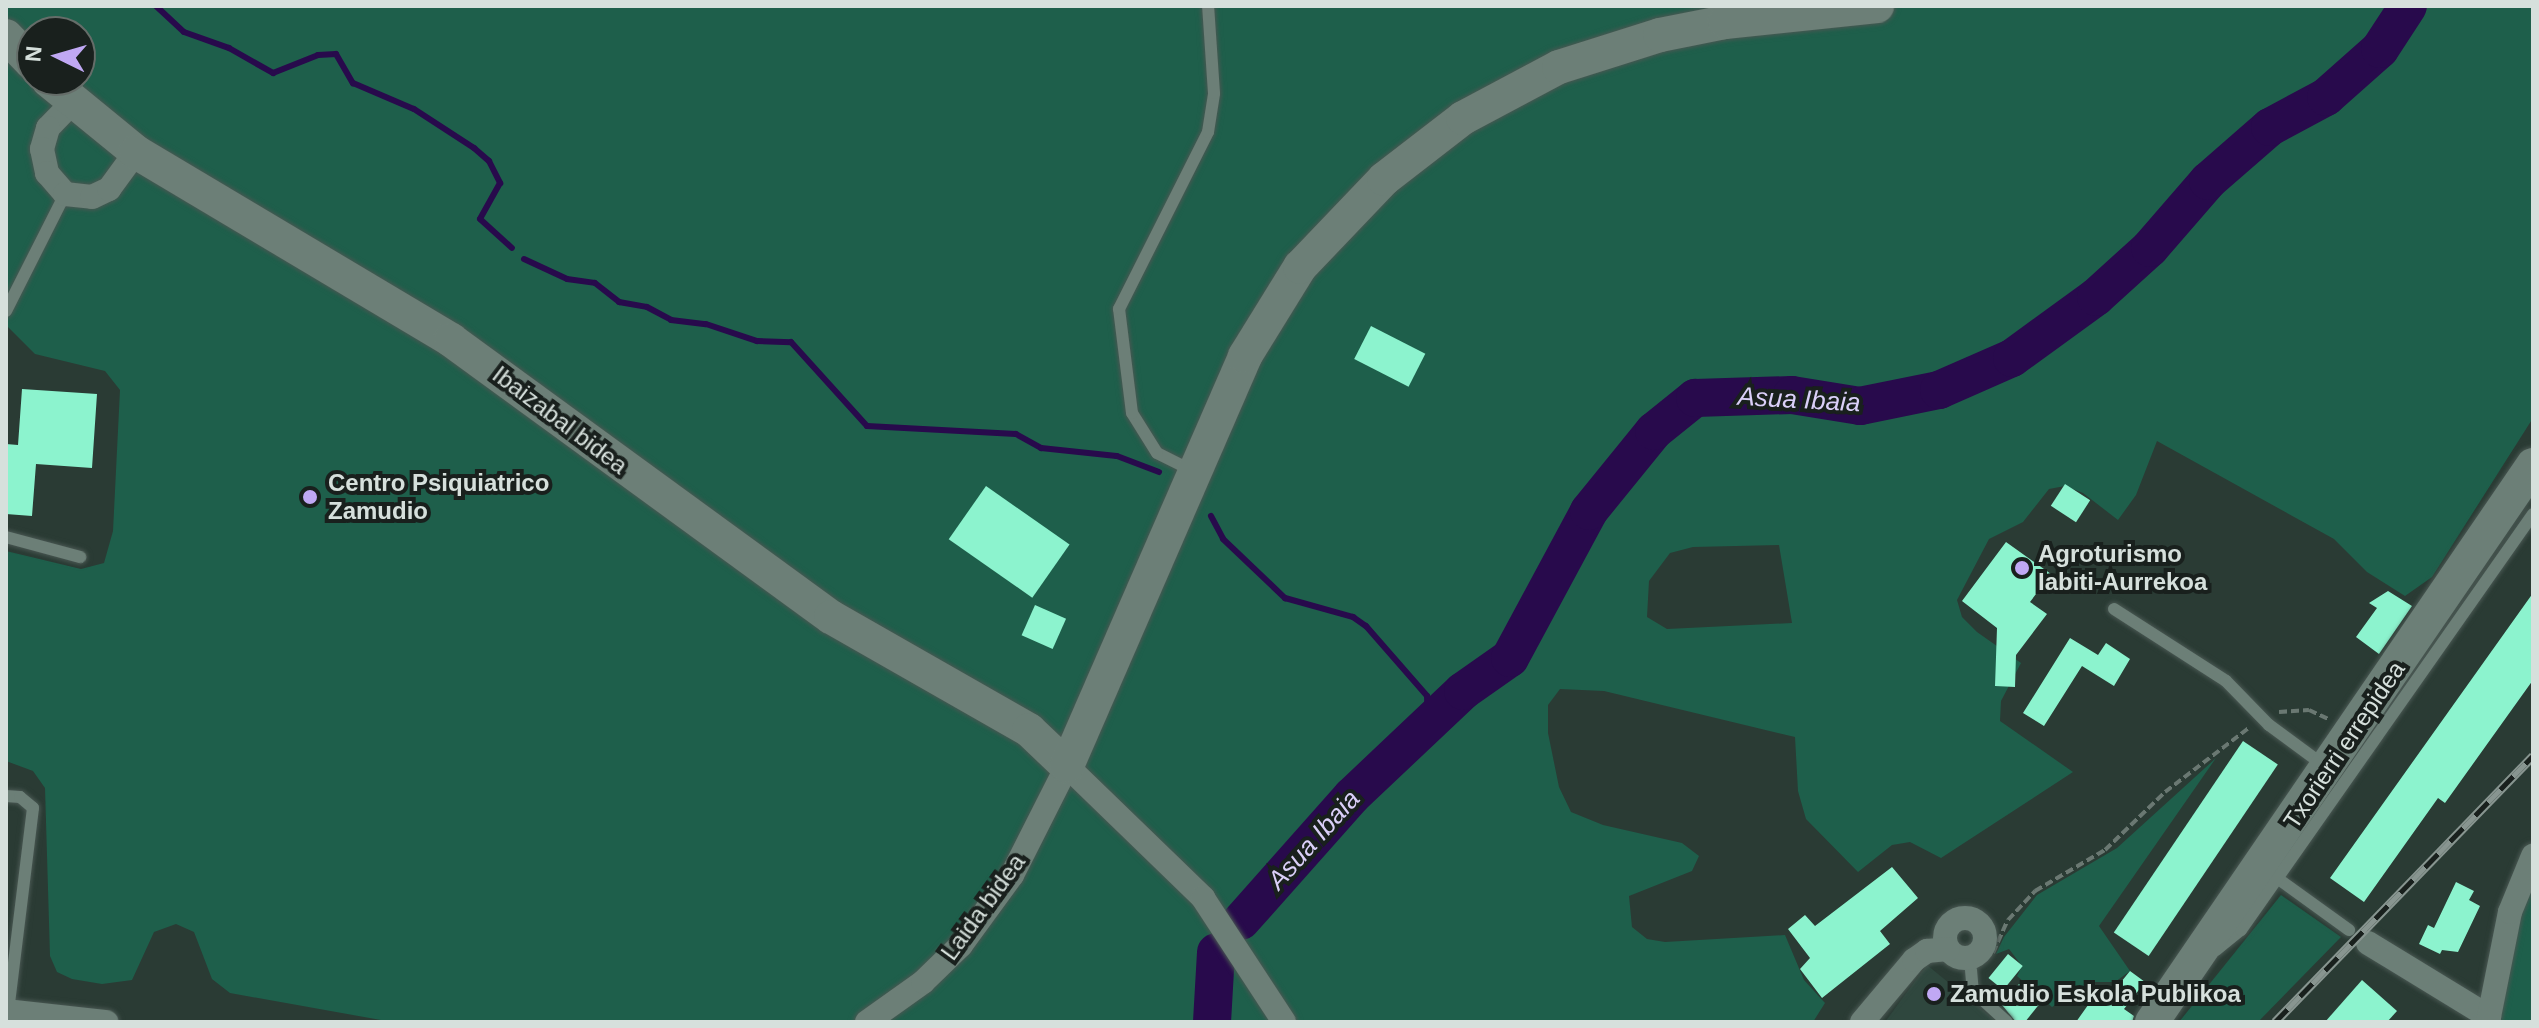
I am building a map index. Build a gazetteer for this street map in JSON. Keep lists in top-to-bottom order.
{
  "streets": {
    "street": ["Ibaizabal bidea", "Txorierri errepidea", "Laida bidea"]
  },
  "crossings": [
    ["Ibaizabal bidea", "Laida bidea"]
  ],
  "water": ["Asua Ibaia"],
  "places": ["Centro Psiquiatrico Zamudio", "Agroturismo Iabiti-Aurrekoa", "Zamudio Eskola Publikoa"],
  "north": "left"
}
